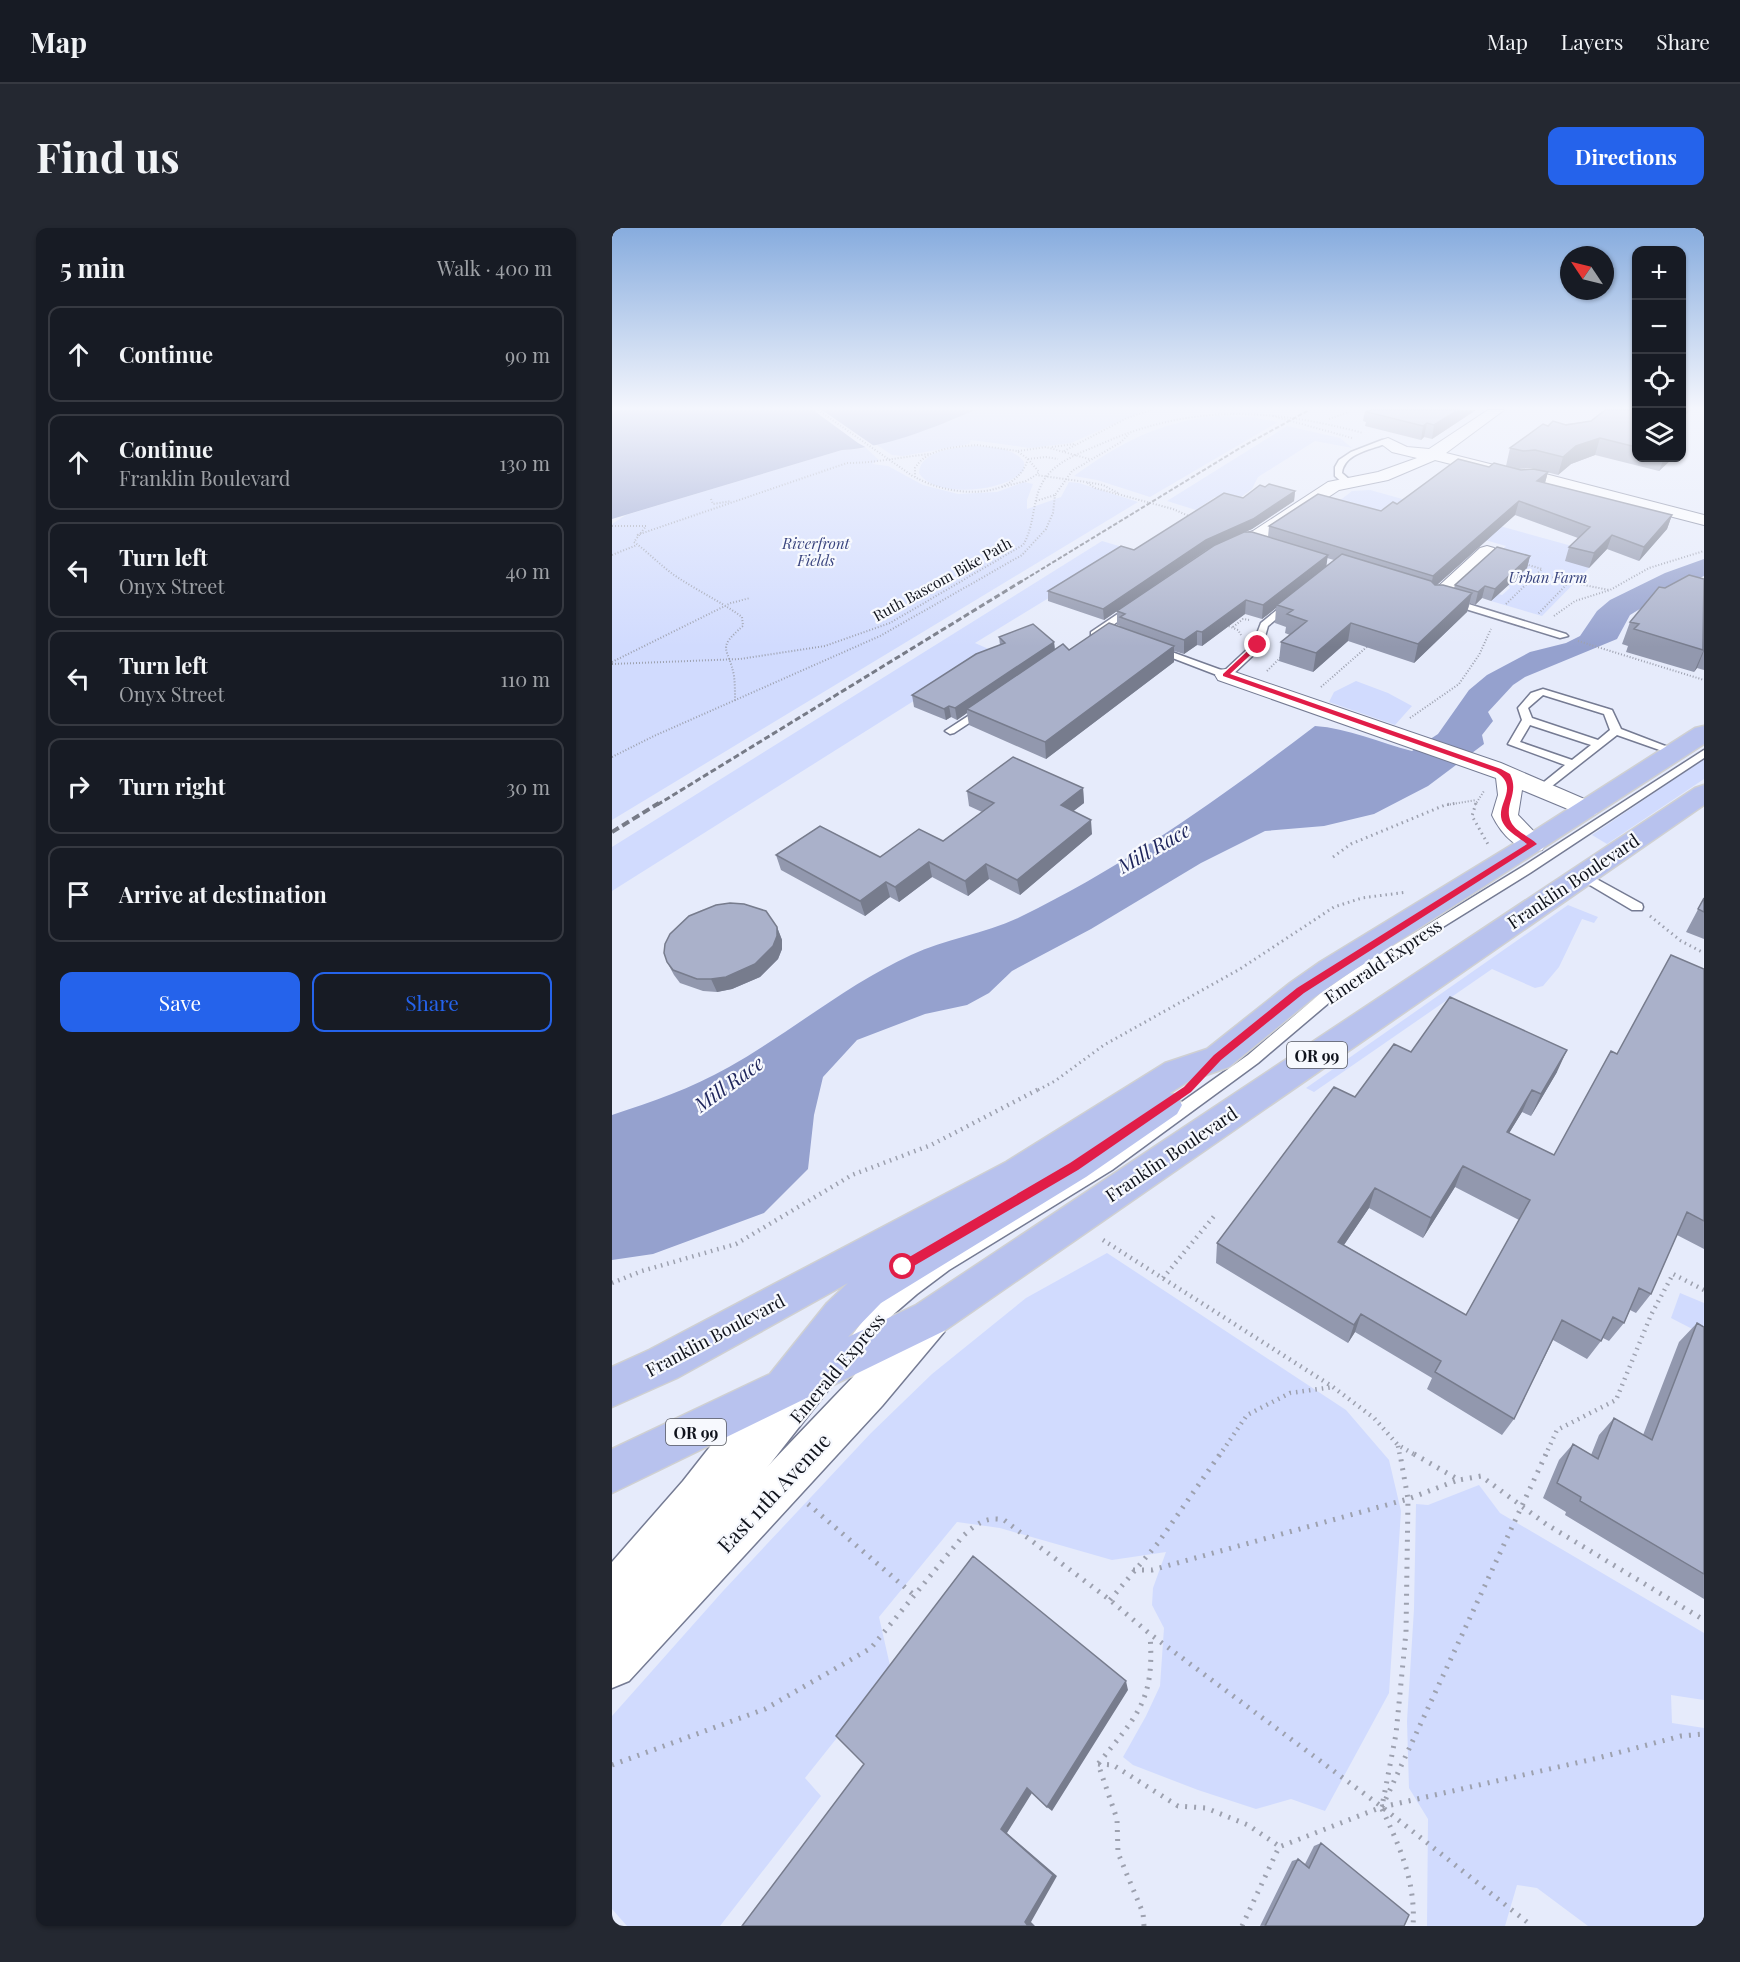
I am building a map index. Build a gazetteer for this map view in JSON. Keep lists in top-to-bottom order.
{
  "streets": {
    "main road": ["Franklin Boulevard", "OR 99", "East 11th Avenue"],
    "lane": ["Emerald Express"],
    "path": ["Ruth Bascom Bike Path"]
  },
  "crossings": [
    ["Franklin Boulevard", "Emerald Express"],
    ["Franklin Boulevard", "East 11th Avenue"]
  ],
  "water": ["Mill Race"],
  "parks": ["Riverfront Fields", "Urban Farm"],
  "north": "top left",
  "page": {
    "header": "Map",
    "nav": ["Map", "Layers", "Share"],
    "buttons": [
      "Directions",
      ["Save", "Share"]
    ],
    "title": "Find us",
    "heading": ["5 min", "Walk · 400 m"],
    "map_buttons": ["+", "−"],
    "list": [
      ["Continue", "90 m"],
      ["Continue", "Franklin Boulevard", "130 m"],
      ["Turn left", "Onyx Street", "40 m"],
      ["Turn left", "Onyx Street", "110 m"],
      ["Turn right", "30 m"],
      "Arrive at destination"
    ]
  }
}
